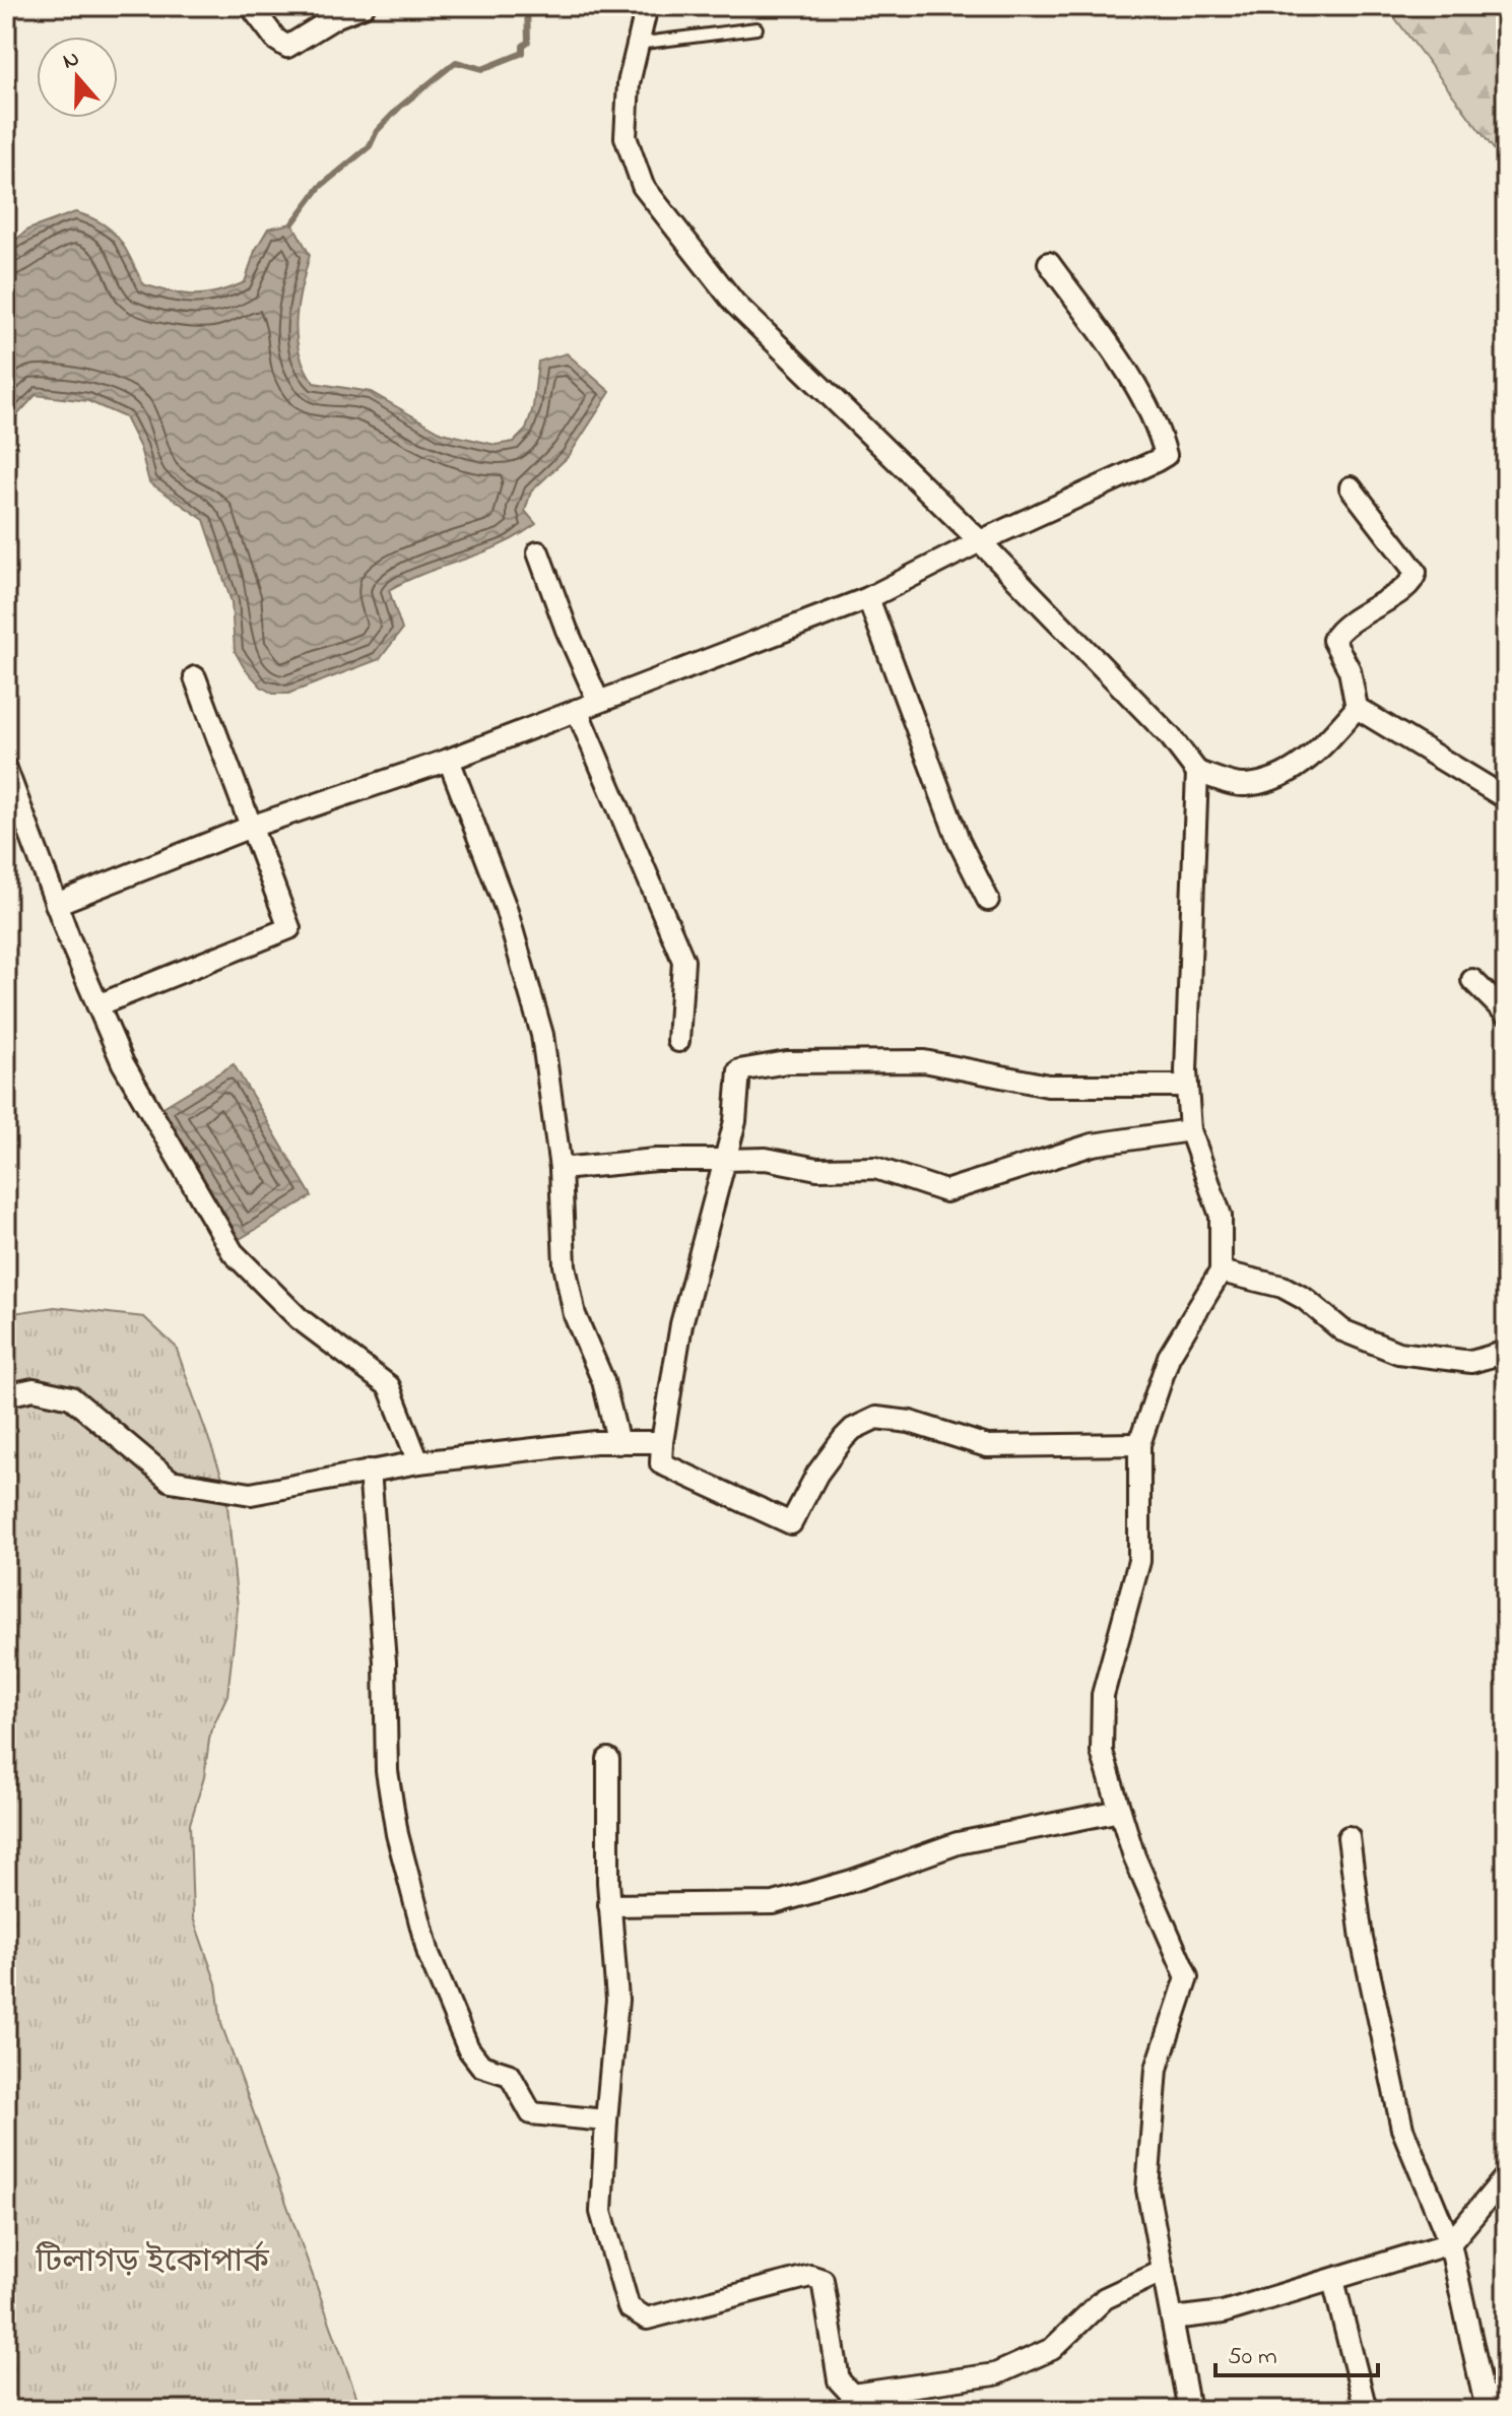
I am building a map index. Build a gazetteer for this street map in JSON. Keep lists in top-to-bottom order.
{
  "parks": ["টিলাগড় ইকোপার্ক"],
  "scale_bar": "50 m",
  "north": "top"
}
